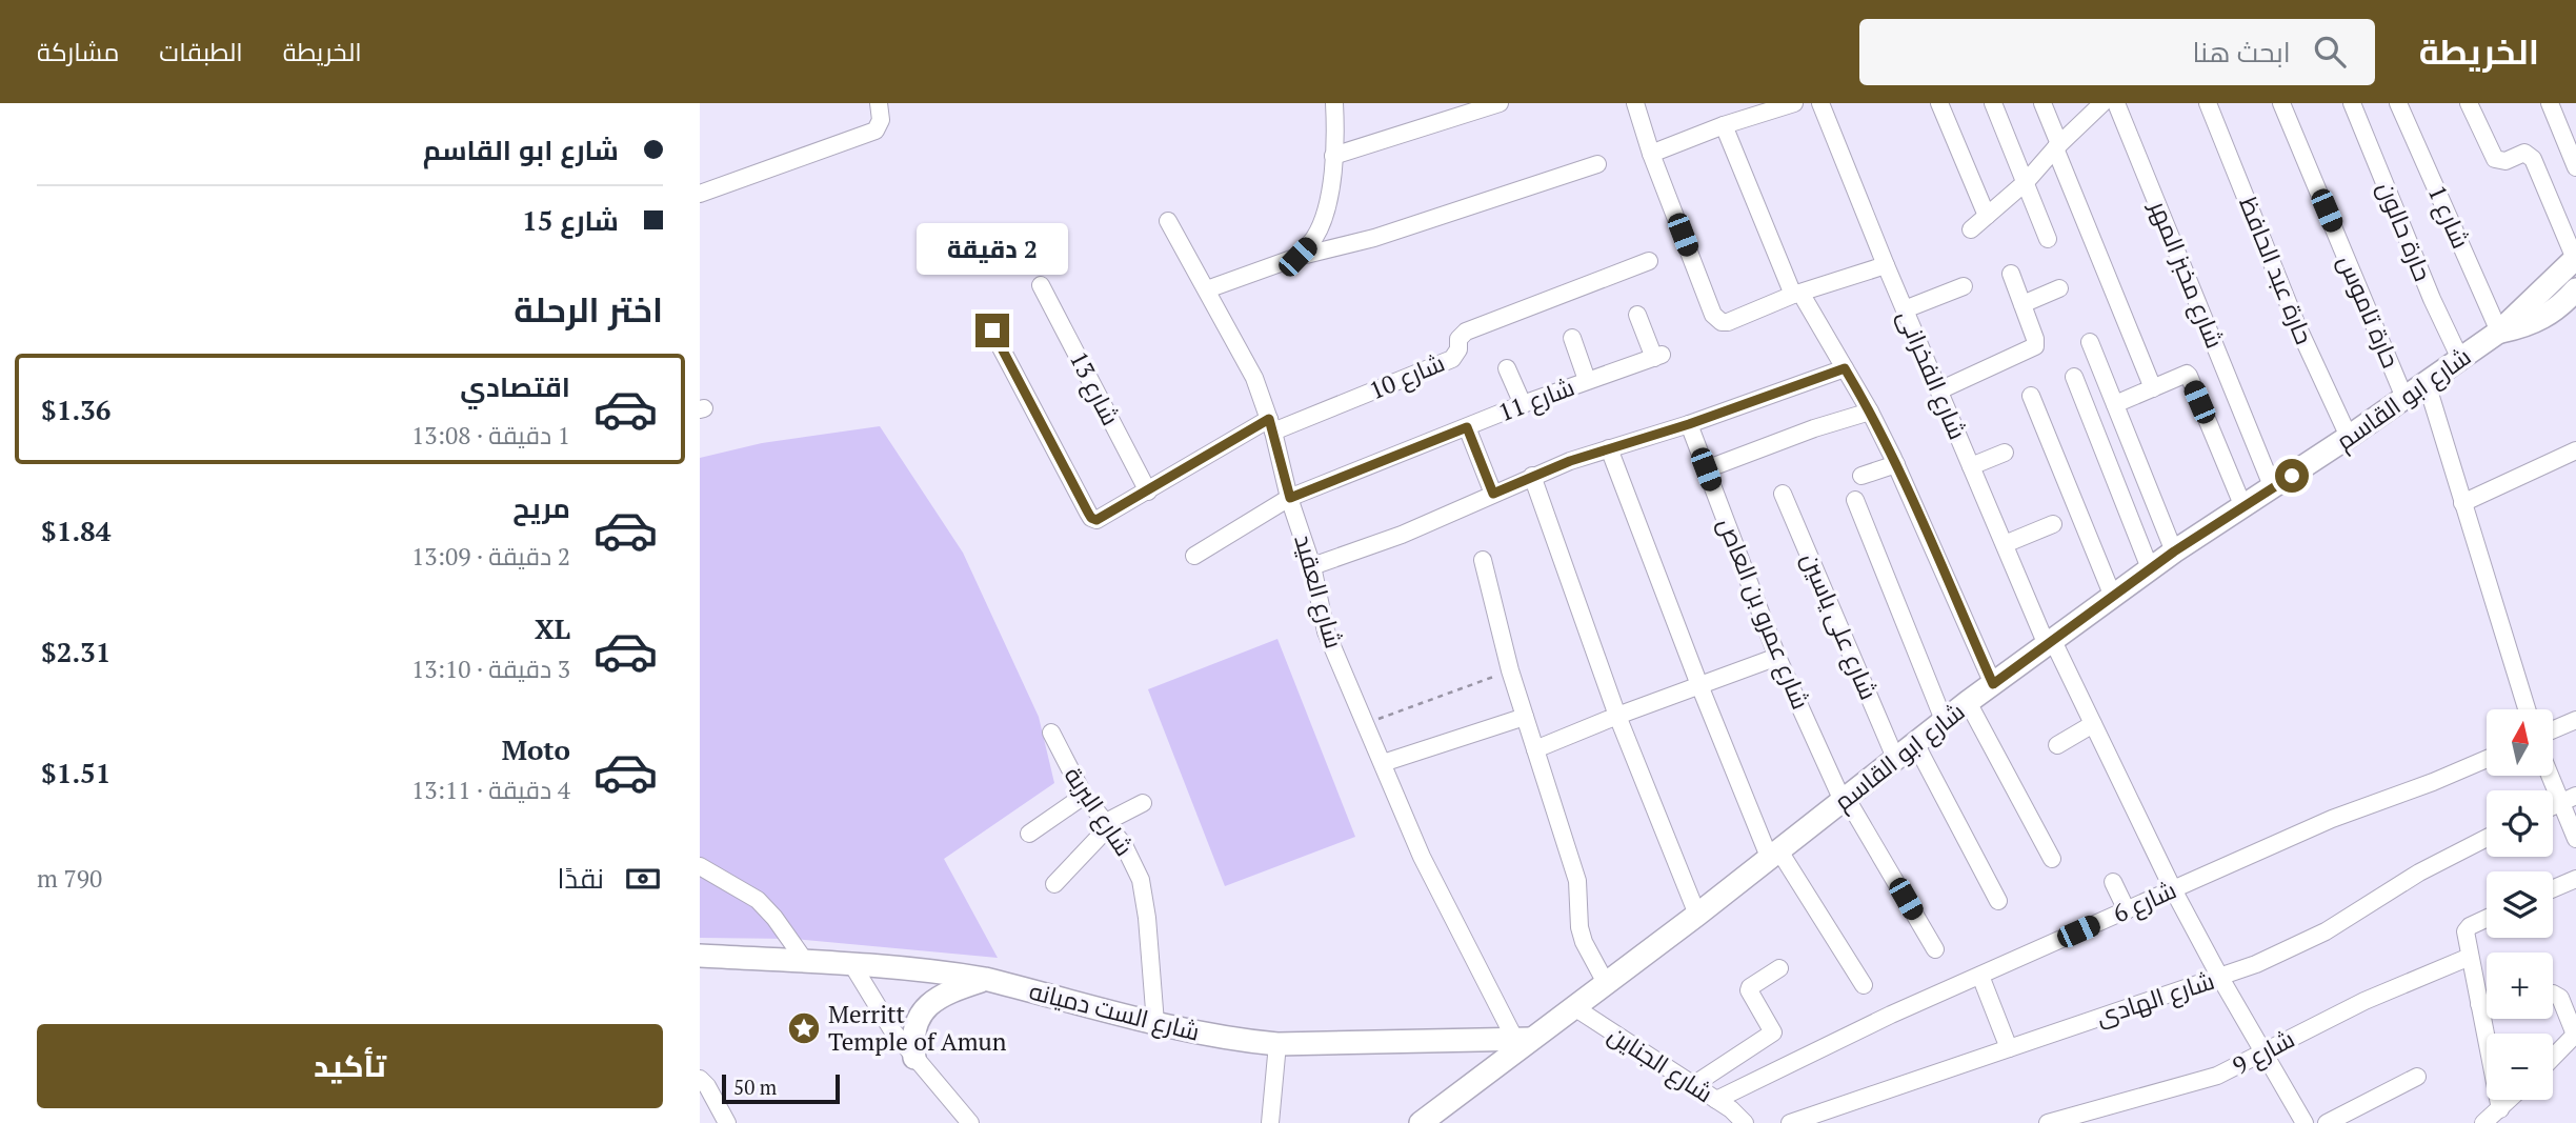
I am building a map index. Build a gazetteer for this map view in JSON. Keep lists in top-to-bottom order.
{
  "streets": {
    "street": [
      "شارع 1",
      "حارة حالون",
      "حارة عبد الحافظ",
      "شارع مخبز المهر",
      "حارة تاموس",
      "شارع الفخرانى",
      "شارع 10",
      "شارع 13",
      "شارع ابو القاسم",
      "شارع 11",
      "شارع العقيد",
      "شارع عمرو بن العاص",
      "شارع على ياسين",
      "شارع البربة",
      "شارع 6",
      "شارع الهادى",
      "شارع الست دميانه",
      "شارع 9",
      "شارع الجناين"
    ]
  },
  "crossings": [
    ["شارع 1", "شارع ابو القاسم"],
    ["حارة حالون", "شارع ابو القاسم"],
    ["حارة عبد الحافظ", "شارع ابو القاسم"],
    ["شارع مخبز المهر", "شارع ابو القاسم"],
    ["حارة تاموس", "شارع ابو القاسم"],
    ["شارع الفخرانى", "شارع ابو القاسم"],
    ["شارع الفخرانى", "شارع 6"],
    ["شارع الفخرانى", "شارع الهادى"],
    ["شارع الفخرانى", "شارع 9"],
    ["شارع 10", "شارع 13"],
    ["شارع 10", "شارع العقيد"],
    ["شارع ابو القاسم", "شارع العقيد"],
    ["شارع ابو القاسم", "شارع عمرو بن العاص"],
    ["شارع ابو القاسم", "شارع على ياسين"],
    ["شارع ابو القاسم", "شارع الست دميانه"],
    ["شارع ابو القاسم", "شارع الجناين"],
    ["شارع 11", "شارع العقيد"],
    ["شارع العقيد", "شارع الست دميانه"],
    ["شارع البربة", "شارع الست دميانه"],
    ["شارع 6", "شارع الجناين"]
  ],
  "places": {
    "place": ["Merritt Temple of Amun"]
  },
  "scale_bar": "50 m",
  "north": "top",
  "page": {
    "header": "الخريطة",
    "search": "ابحث هنا",
    "nav": ["الخريطة", "الطبقات", "مشاركة"],
    "banner": ["شارع ابو القاسم", "شارع 15"],
    "bubble": "2 دقيقة",
    "heading": "اختر الرحلة",
    "list": [
      {
        "name": "اقتصادي",
        "note": "1 دقيقة · 13:08",
        "value": "$1.36"
      },
      {
        "name": "مريح",
        "note": "2 دقيقة · 13:09",
        "value": "$1.84"
      },
      {
        "name": "XL",
        "note": "3 دقيقة · 13:10",
        "value": "$2.31"
      },
      {
        "name": "Moto",
        "note": "4 دقيقة · 13:11",
        "value": "$1.51"
      }
    ],
    "map_buttons": ["+", "−"],
    "pay": ["نقدًا", "790 m"],
    "buttons": "تأكيد",
    "scale": "50 m"
  }
}
